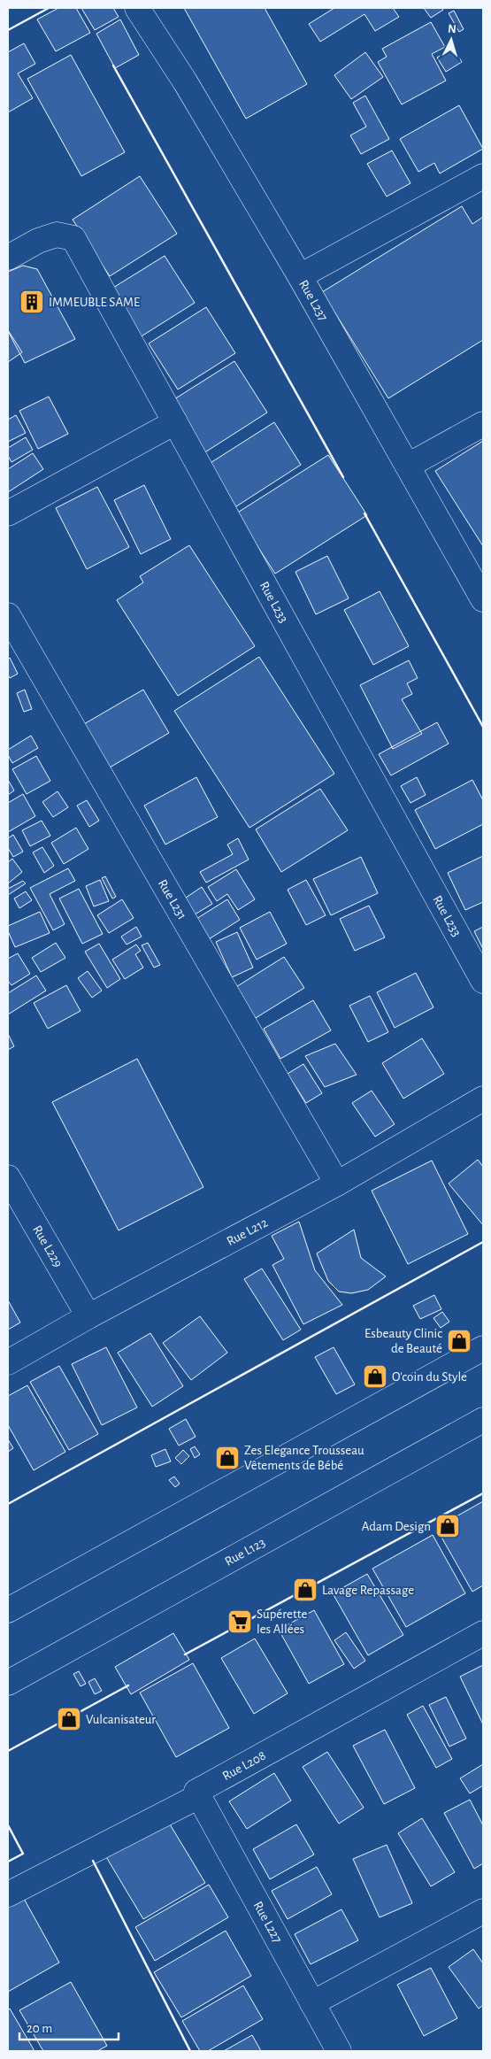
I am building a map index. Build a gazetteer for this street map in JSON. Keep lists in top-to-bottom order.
{
  "streets": {
    "street": [
      "Rue L237",
      "Rue L233",
      "Rue L231",
      "Rue L212",
      "Rue L229",
      "Rue L123",
      "Rue L208",
      "Rue L227"
    ]
  },
  "crossings": [
    ["Rue L231", "Rue L212"],
    ["Rue L212", "Rue L229"],
    ["Rue L208", "Rue L227"]
  ],
  "places": {
    "building": ["IMMEUBLE SAME"],
    "shop": [
      "Esbeauty Clinic de Beauté",
      "O'coin du Style",
      "Zes Elegance Trousseau Vêtements de Bébé",
      "Adam Design",
      "Lavage Repassage",
      "Vulcanisateur"
    ],
    "supermarket": ["Supérette les Allées"]
  },
  "scale_bar": "20 m",
  "north": "top"
}
